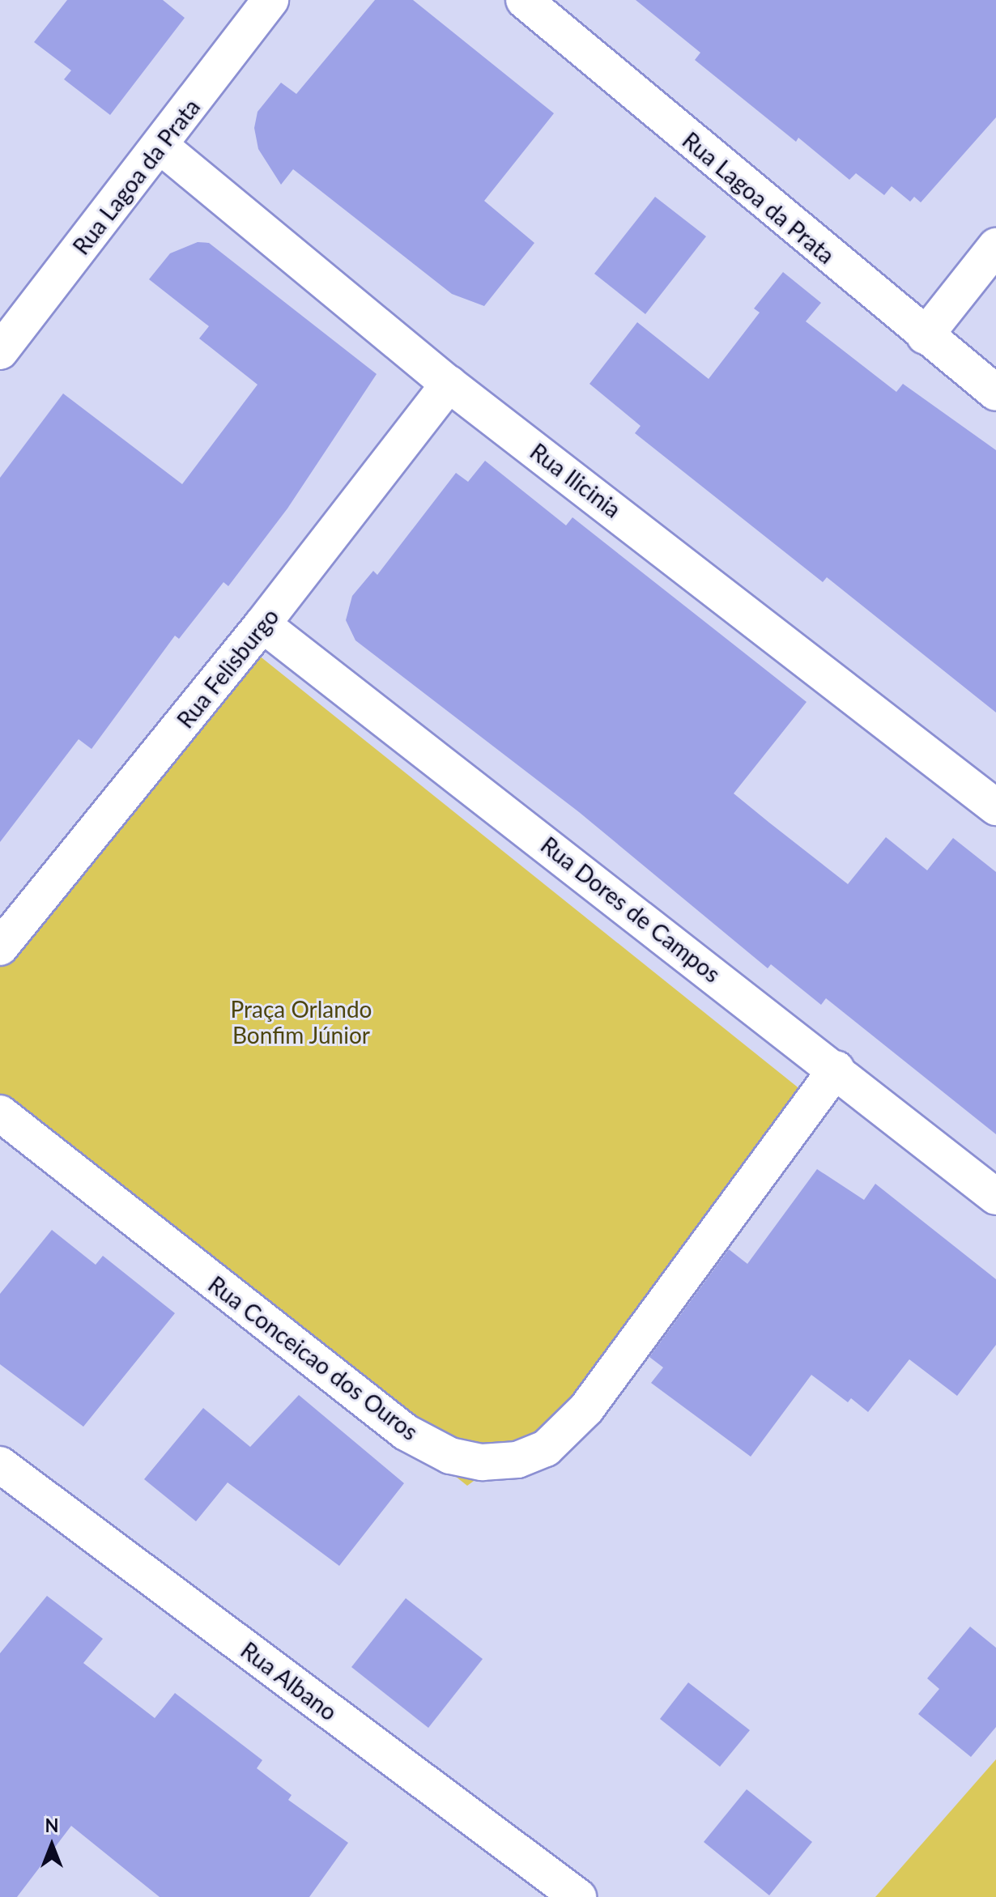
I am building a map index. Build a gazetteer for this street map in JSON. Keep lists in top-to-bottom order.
{
  "streets": {
    "street": [
      "Rua Lagoa da Prata",
      "Rua Ilicinia",
      "Rua Felisburgo",
      "Rua Dores de Campos",
      "Rua Conceicao dos Ouros",
      "Rua Albano"
    ]
  },
  "crossings": [
    ["Rua Lagoa da Prata", "Rua Ilicinia"],
    ["Rua Ilicinia", "Rua Felisburgo"],
    ["Rua Felisburgo", "Rua Dores de Campos"],
    ["Rua Dores de Campos", "Rua Conceicao dos Ouros"]
  ],
  "parks": ["Praça Orlando Bonfim Júnior"],
  "north": "top"
}
